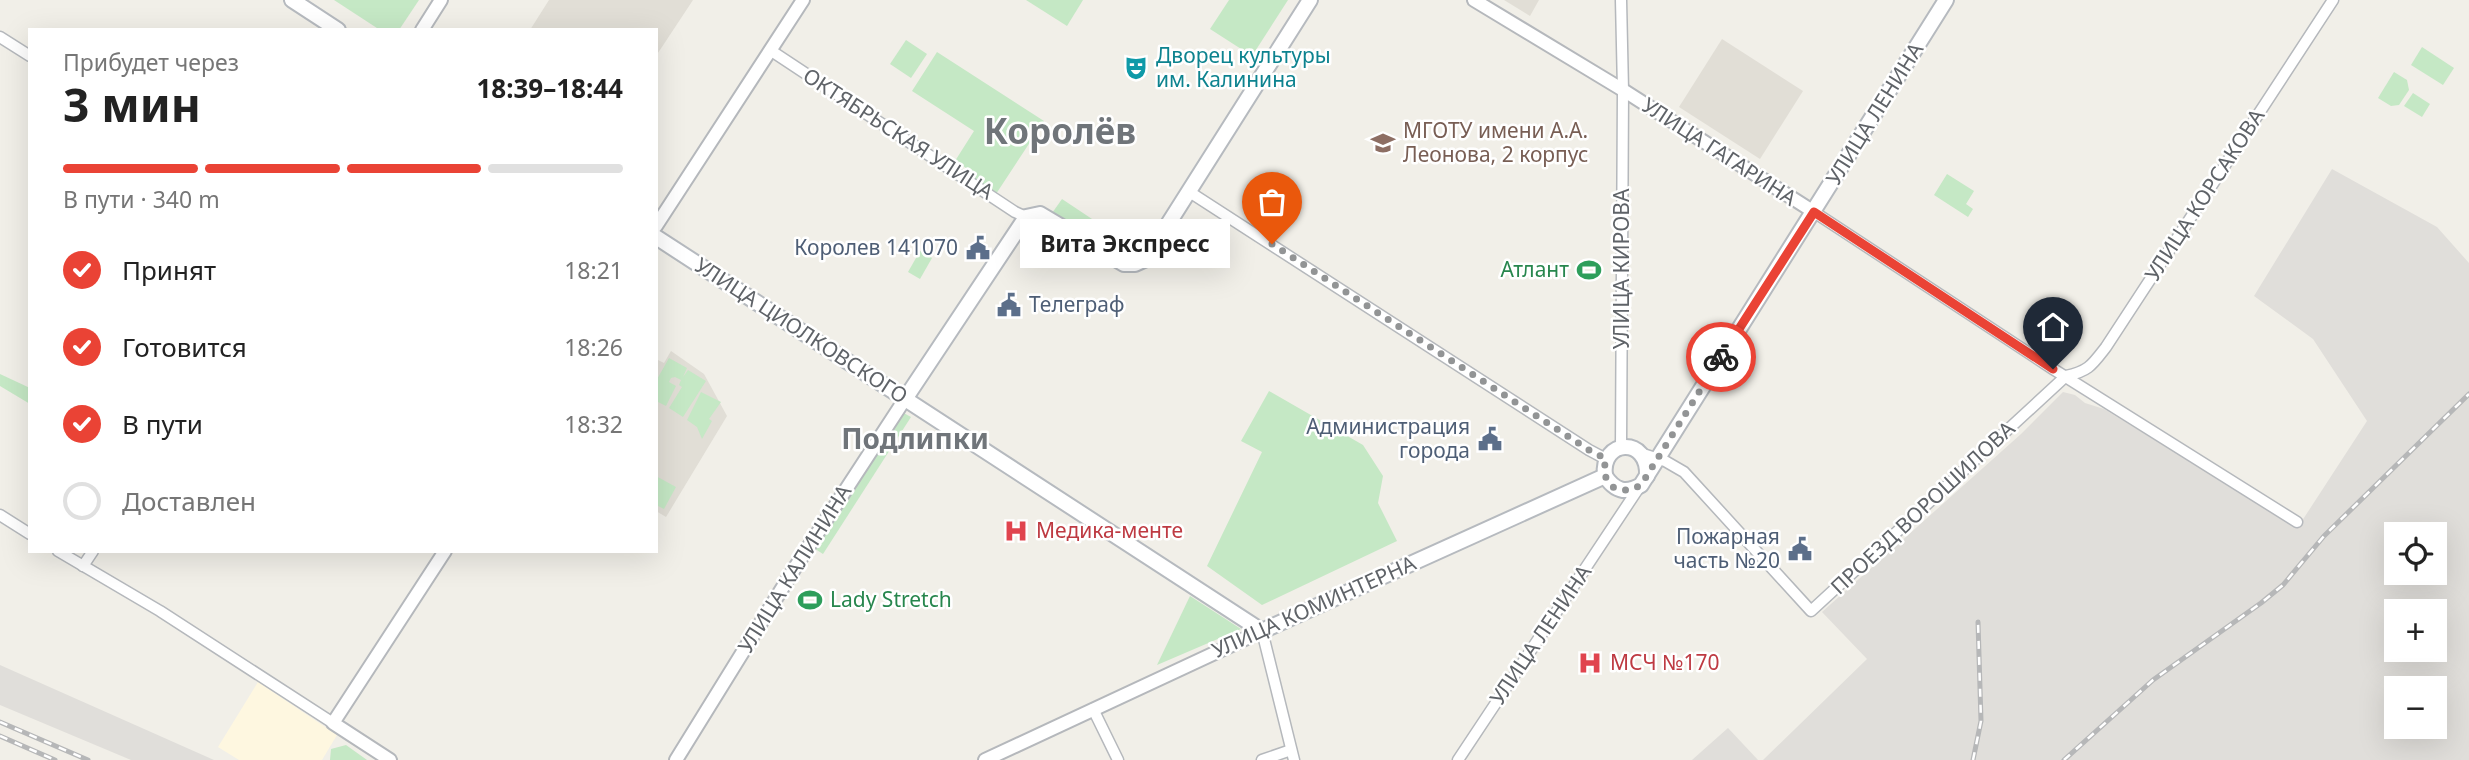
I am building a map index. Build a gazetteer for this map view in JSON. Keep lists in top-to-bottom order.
{
  "streets": {
    "main road": [
      "УЛИЦА ЛЕНИНА",
      "УЛИЦА ЦИОЛКОВСКОГО",
      "УЛИЦА КАЛИНИНА",
      "УЛИЦА КОМИНТЕРНА"
    ],
    "street": [
      "ОКТЯБРЬСКАЯ УЛИЦА",
      "УЛИЦА ГАГАРИНА",
      "УЛИЦА КОРСАКОВА",
      "УЛИЦА КИРОВА",
      "ПРОЕЗД ВОРОШИЛОВА"
    ]
  },
  "crossings": [
    ["УЛИЦА ЛЕНИНА", "УЛИЦА ГАГАРИНА"],
    ["УЛИЦА ЛЕНИНА", "УЛИЦА КИРОВА"],
    ["УЛИЦА ЛЕНИНА", "ПРОЕЗД ВОРОШИЛОВА"],
    ["УЛИЦА ЛЕНИНА", "УЛИЦА КОМИНТЕРНА"],
    ["ОКТЯБРЬСКАЯ УЛИЦА", "УЛИЦА КАЛИНИНА"],
    ["УЛИЦА ГАГАРИНА", "УЛИЦА КОРСАКОВА"],
    ["УЛИЦА ГАГАРИНА", "УЛИЦА КИРОВА"],
    ["УЛИЦА ГАГАРИНА", "ПРОЕЗД ВОРОШИЛОВА"],
    ["УЛИЦА КОРСАКОВА", "ПРОЕЗД ВОРОШИЛОВА"],
    ["УЛИЦА КИРОВА", "ПРОЕЗД ВОРОШИЛОВА"],
    ["УЛИЦА КИРОВА", "УЛИЦА КОМИНТЕРНА"],
    ["УЛИЦА ЦИОЛКОВСКОГО", "УЛИЦА КАЛИНИНА"],
    ["УЛИЦА ЦИОЛКОВСКОГО", "УЛИЦА КОМИНТЕРНА"],
    ["ПРОЕЗД ВОРОШИЛОВА", "УЛИЦА КОМИНТЕРНА"]
  ],
  "districts": ["Королёв", "Подлипки"],
  "places": {
    "theatre": ["Дворец культуры им. Калинина"],
    "school or university": ["МГОТУ имени А.А. Леонова, 2 корпус"],
    "other": ["Вита Экспресс"],
    "public building": [
      "Королев 141070",
      "Телеграф",
      "Администрация города",
      "Пожарная часть №20"
    ],
    "sports": ["Атлант", "Lady Stretch"],
    "hospital": ["Медика-менте", "МСЧ №170"]
  },
  "page": {
    "heading": ["3 мин", "Прибудет через", "18:39–18:44"],
    "bar": "В пути · 340 m",
    "bubble": "Вита Экспресс",
    "list": [
      ["Принят", "18:21"],
      ["Готовится", "18:26"],
      ["В пути", "18:32"],
      "Доставлен"
    ],
    "map_buttons": ["+", "−"]
  }
}
